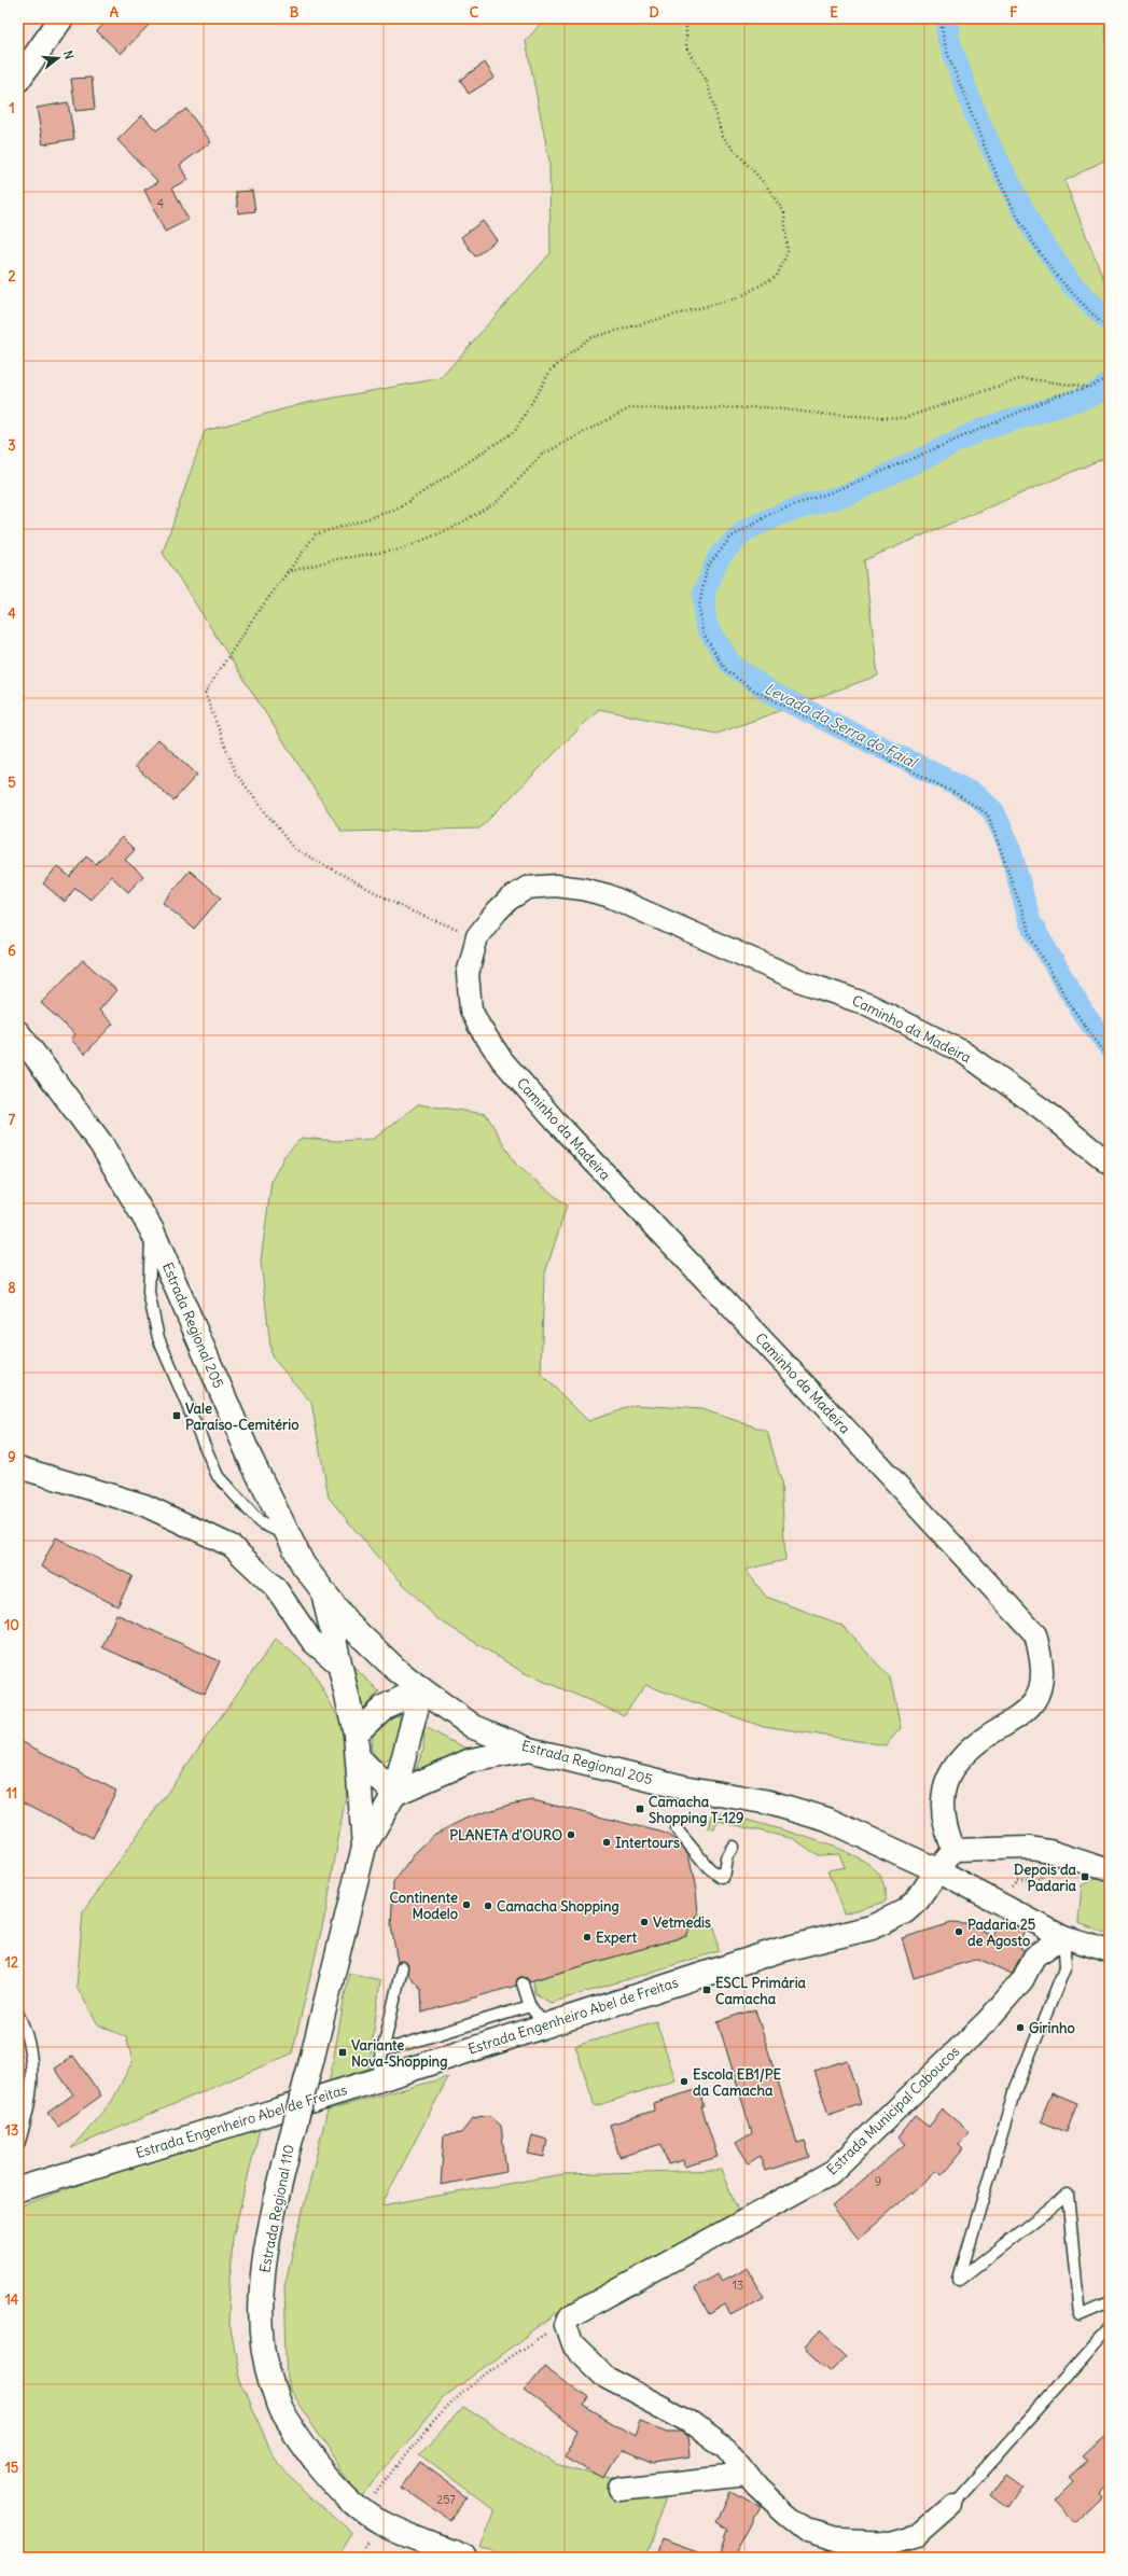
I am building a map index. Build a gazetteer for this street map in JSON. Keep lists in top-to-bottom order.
{
  "streets": {
    "main road": ["Estrada Regional 205", "Estrada Engenheiro Abel de Freitas", "Estrada Regional 110"],
    "street": ["Caminho da Madeira", "Estrada Municipal Caboucos"]
  },
  "crossings": [
    ["Estrada Regional 205", "Estrada Engenheiro Abel de Freitas"],
    ["Estrada Regional 205", "Estrada Regional 110"]
  ],
  "water": ["Levada da Serra do Faial"],
  "places": {
    "transit": [
      "Vale Paraíso-Cemitério",
      "Camacha Shopping T-129",
      "Depois da Padaria",
      "ESCL Primária Camacha",
      "Variante Nova-Shopping"
    ],
    "other": [
      "PLANETA d'OURO",
      "Intertours",
      "Continente Modelo",
      "Camacha Shopping",
      "Vetmedis",
      "Padaria 25 de Agosto",
      "Expert",
      "Girinho",
      "Escola EB1/PE da Camacha"
    ]
  },
  "house_numbers": [
    "4",
    "9",
    "13",
    "257"
  ],
  "north": "right",
  "grid": {
    "columns": [
      "A",
      "B",
      "C",
      "D",
      "E",
      "F"
    ],
    "rows": [
      "1",
      "2",
      "3",
      "4",
      "5",
      "6",
      "7",
      "8",
      "9",
      "10",
      "11",
      "12",
      "13",
      "14",
      "15"
    ]
  }
}
